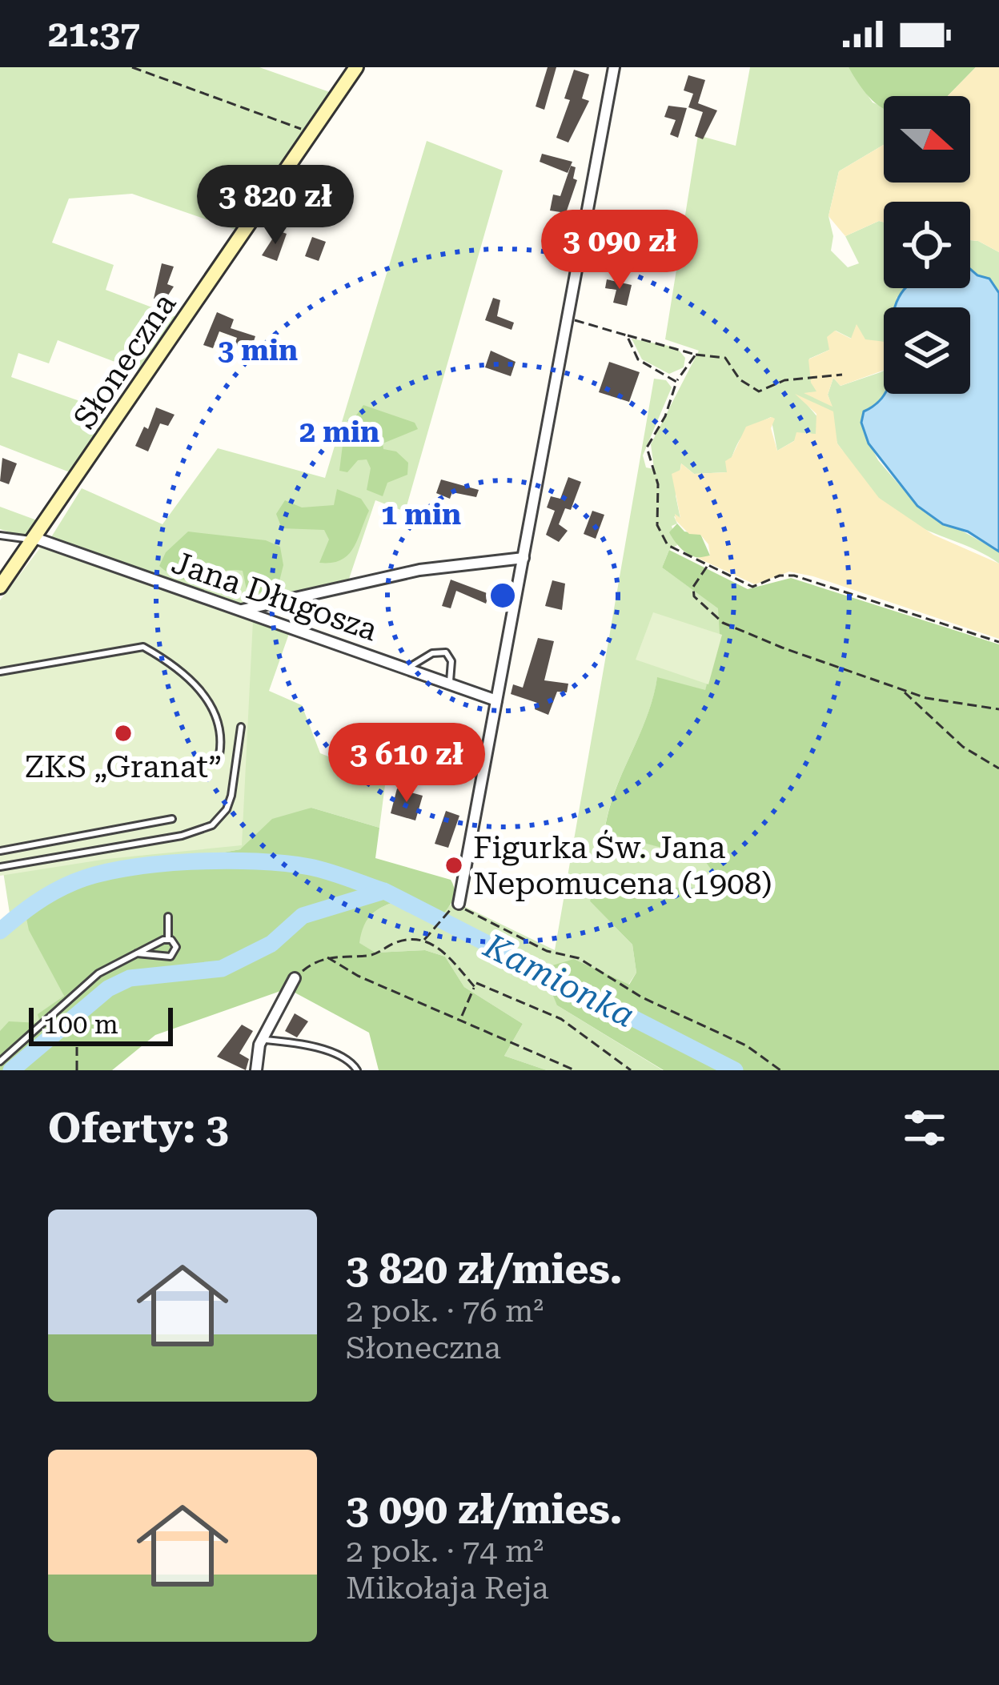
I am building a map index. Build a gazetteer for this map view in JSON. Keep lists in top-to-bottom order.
{
  "streets": {
    "street": ["Słoneczna", "Jana Długosza"]
  },
  "crossings": [
    ["Słoneczna", "Jana Długosza"]
  ],
  "water": ["Kamionka"],
  "places": ["ZKS „Granat”", "Figurka Św. Jana Nepomucena (1908)"],
  "scale_bar": "100 m",
  "north": "right",
  "page": {
    "status": "21:37",
    "price": ["3 820 zł", "3 090 zł", "3 610 zł"],
    "scale": "100 m",
    "heading": "Oferty: 3",
    "list": [
      {
        "name": "3 820 zł/mies.",
        "note": "2 pok. · 76 m² · Słoneczna"
      },
      {
        "name": "3 090 zł/mies.",
        "note": "2 pok. · 74 m² · Mikołaja Reja"
      }
    ]
  },
  "rings": ["3 min", "2 min", "1 min"]
}
